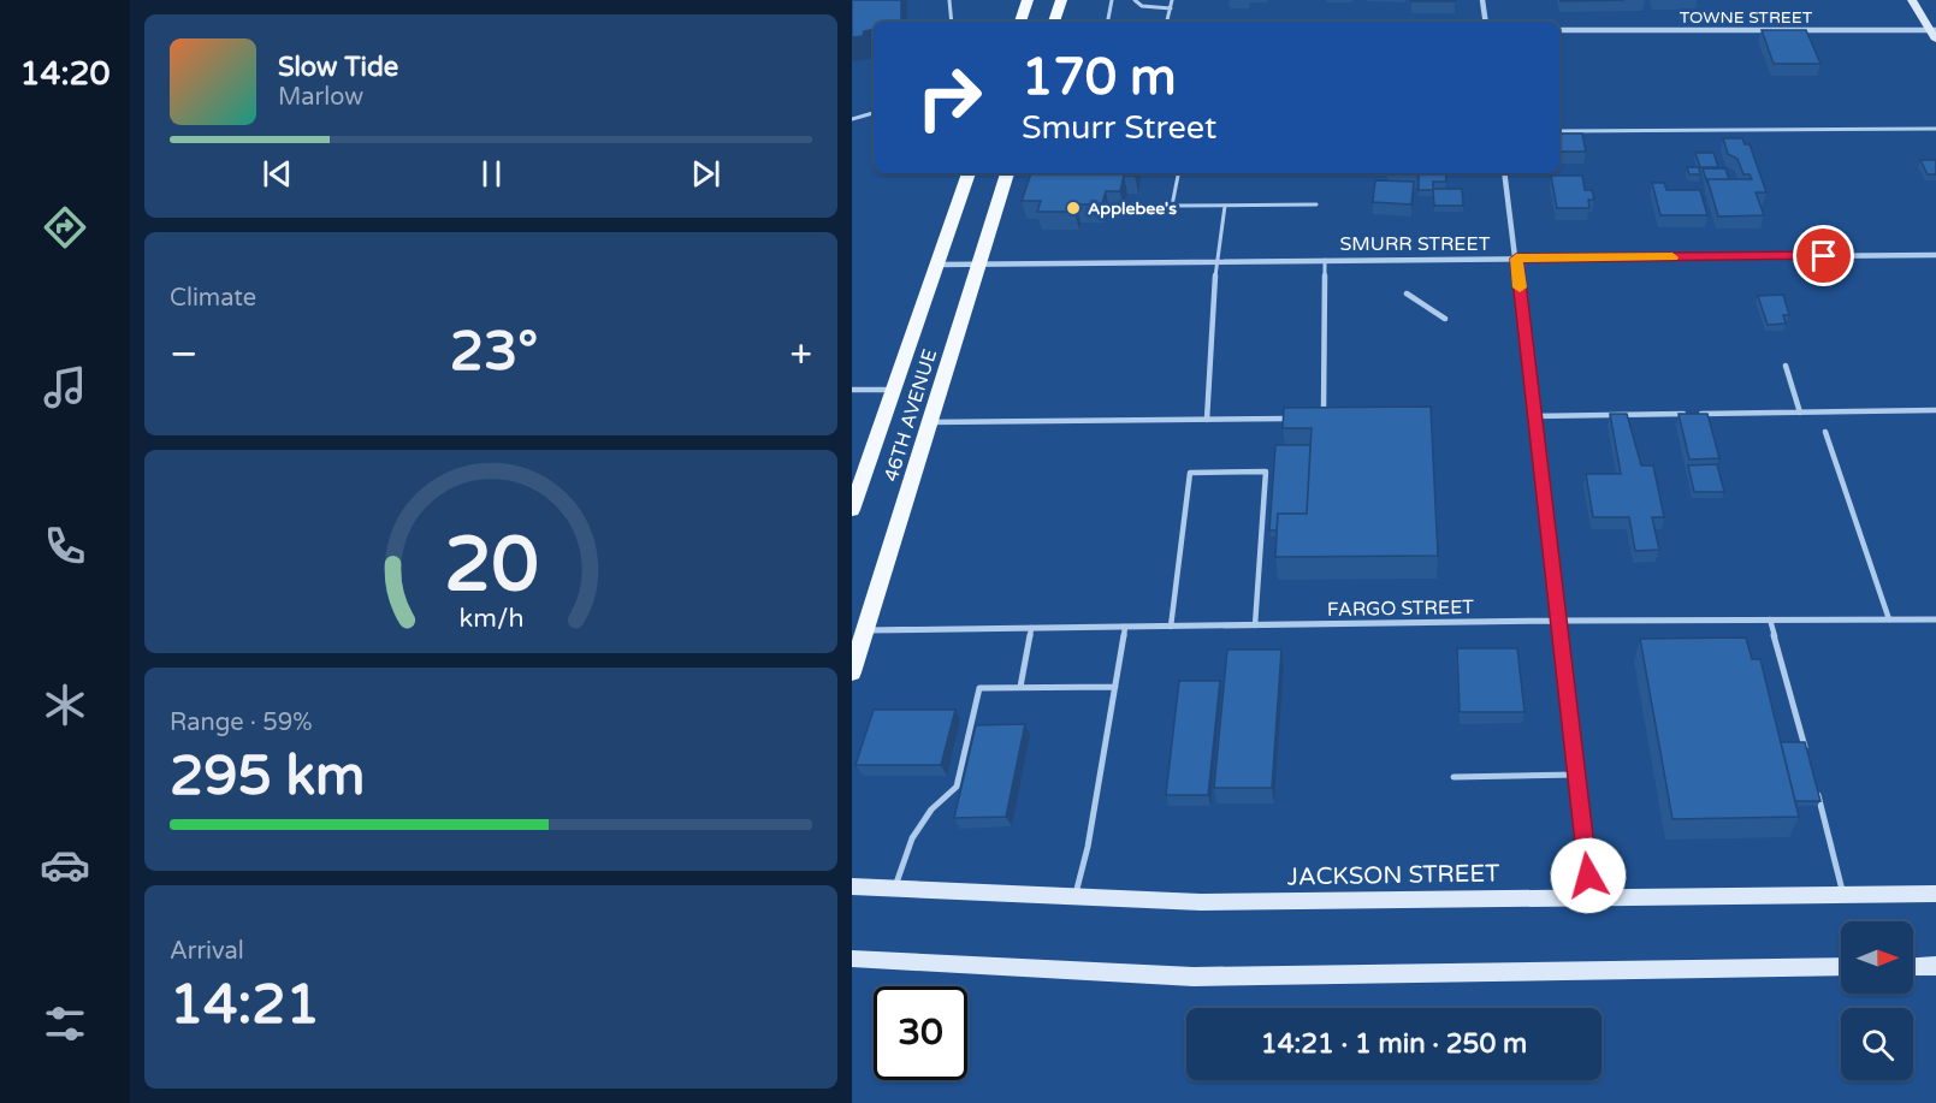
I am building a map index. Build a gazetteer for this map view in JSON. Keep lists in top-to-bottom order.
{
  "streets": {
    "main road": ["46TH AVENUE", "JACKSON STREET"],
    "street": ["TOWNE STREET", "SMURR STREET", "FARGO STREET"]
  },
  "crossings": [
    ["SMURR STREET", "46TH AVENUE"],
    ["46TH AVENUE", "FARGO STREET"]
  ],
  "places": ["Applebee's"],
  "north": "right",
  "page": {
    "tabs": "14:20",
    "turn": ["170 m", "Smurr Street"],
    "song": ["Slow Tide", "Marlow"],
    "tile": [
      "Climate",
      ["Range · 59%", "295 km"],
      ["Arrival", "14:21"]
    ],
    "heat": ["−", "23°", "+"],
    "limit": "30",
    "trip": "14:21 · 1 min · 250 m",
    "gauge": ["20", "km/h"]
  }
}
